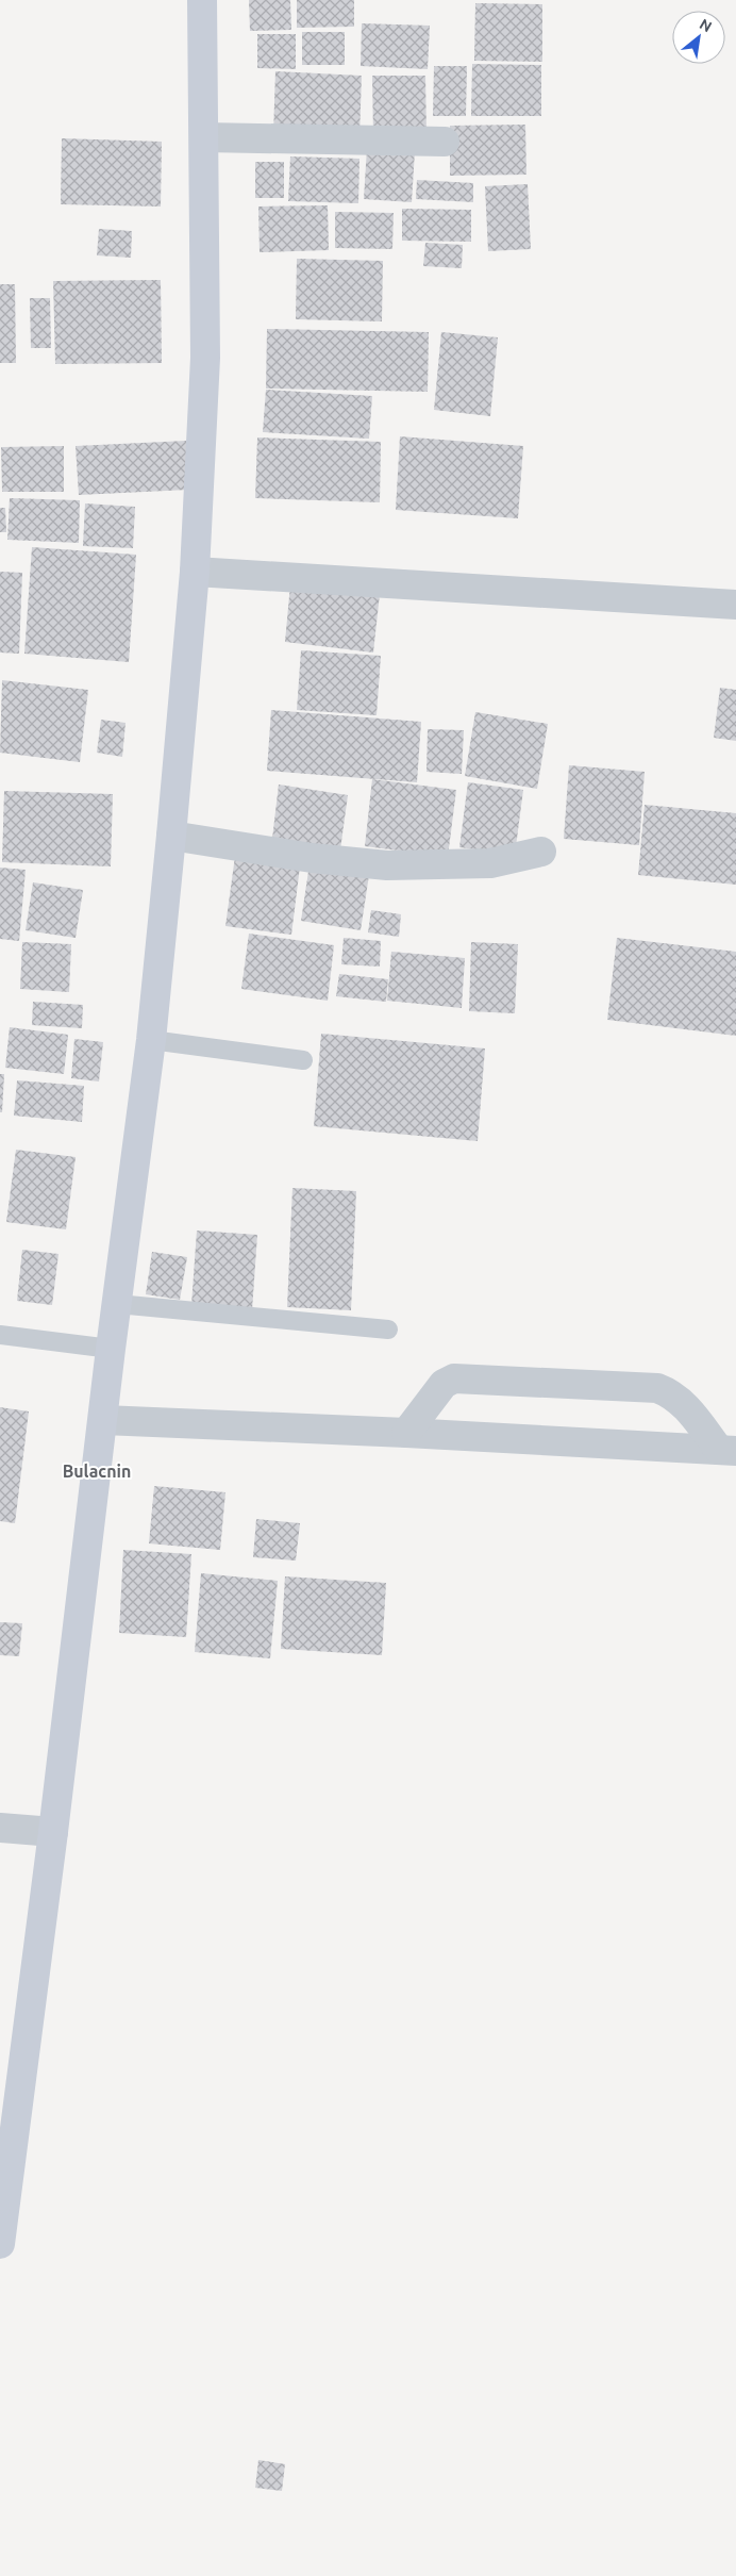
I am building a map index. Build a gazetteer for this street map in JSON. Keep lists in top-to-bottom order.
{
  "districts": ["Bulacnin"],
  "north": "top right"
}
